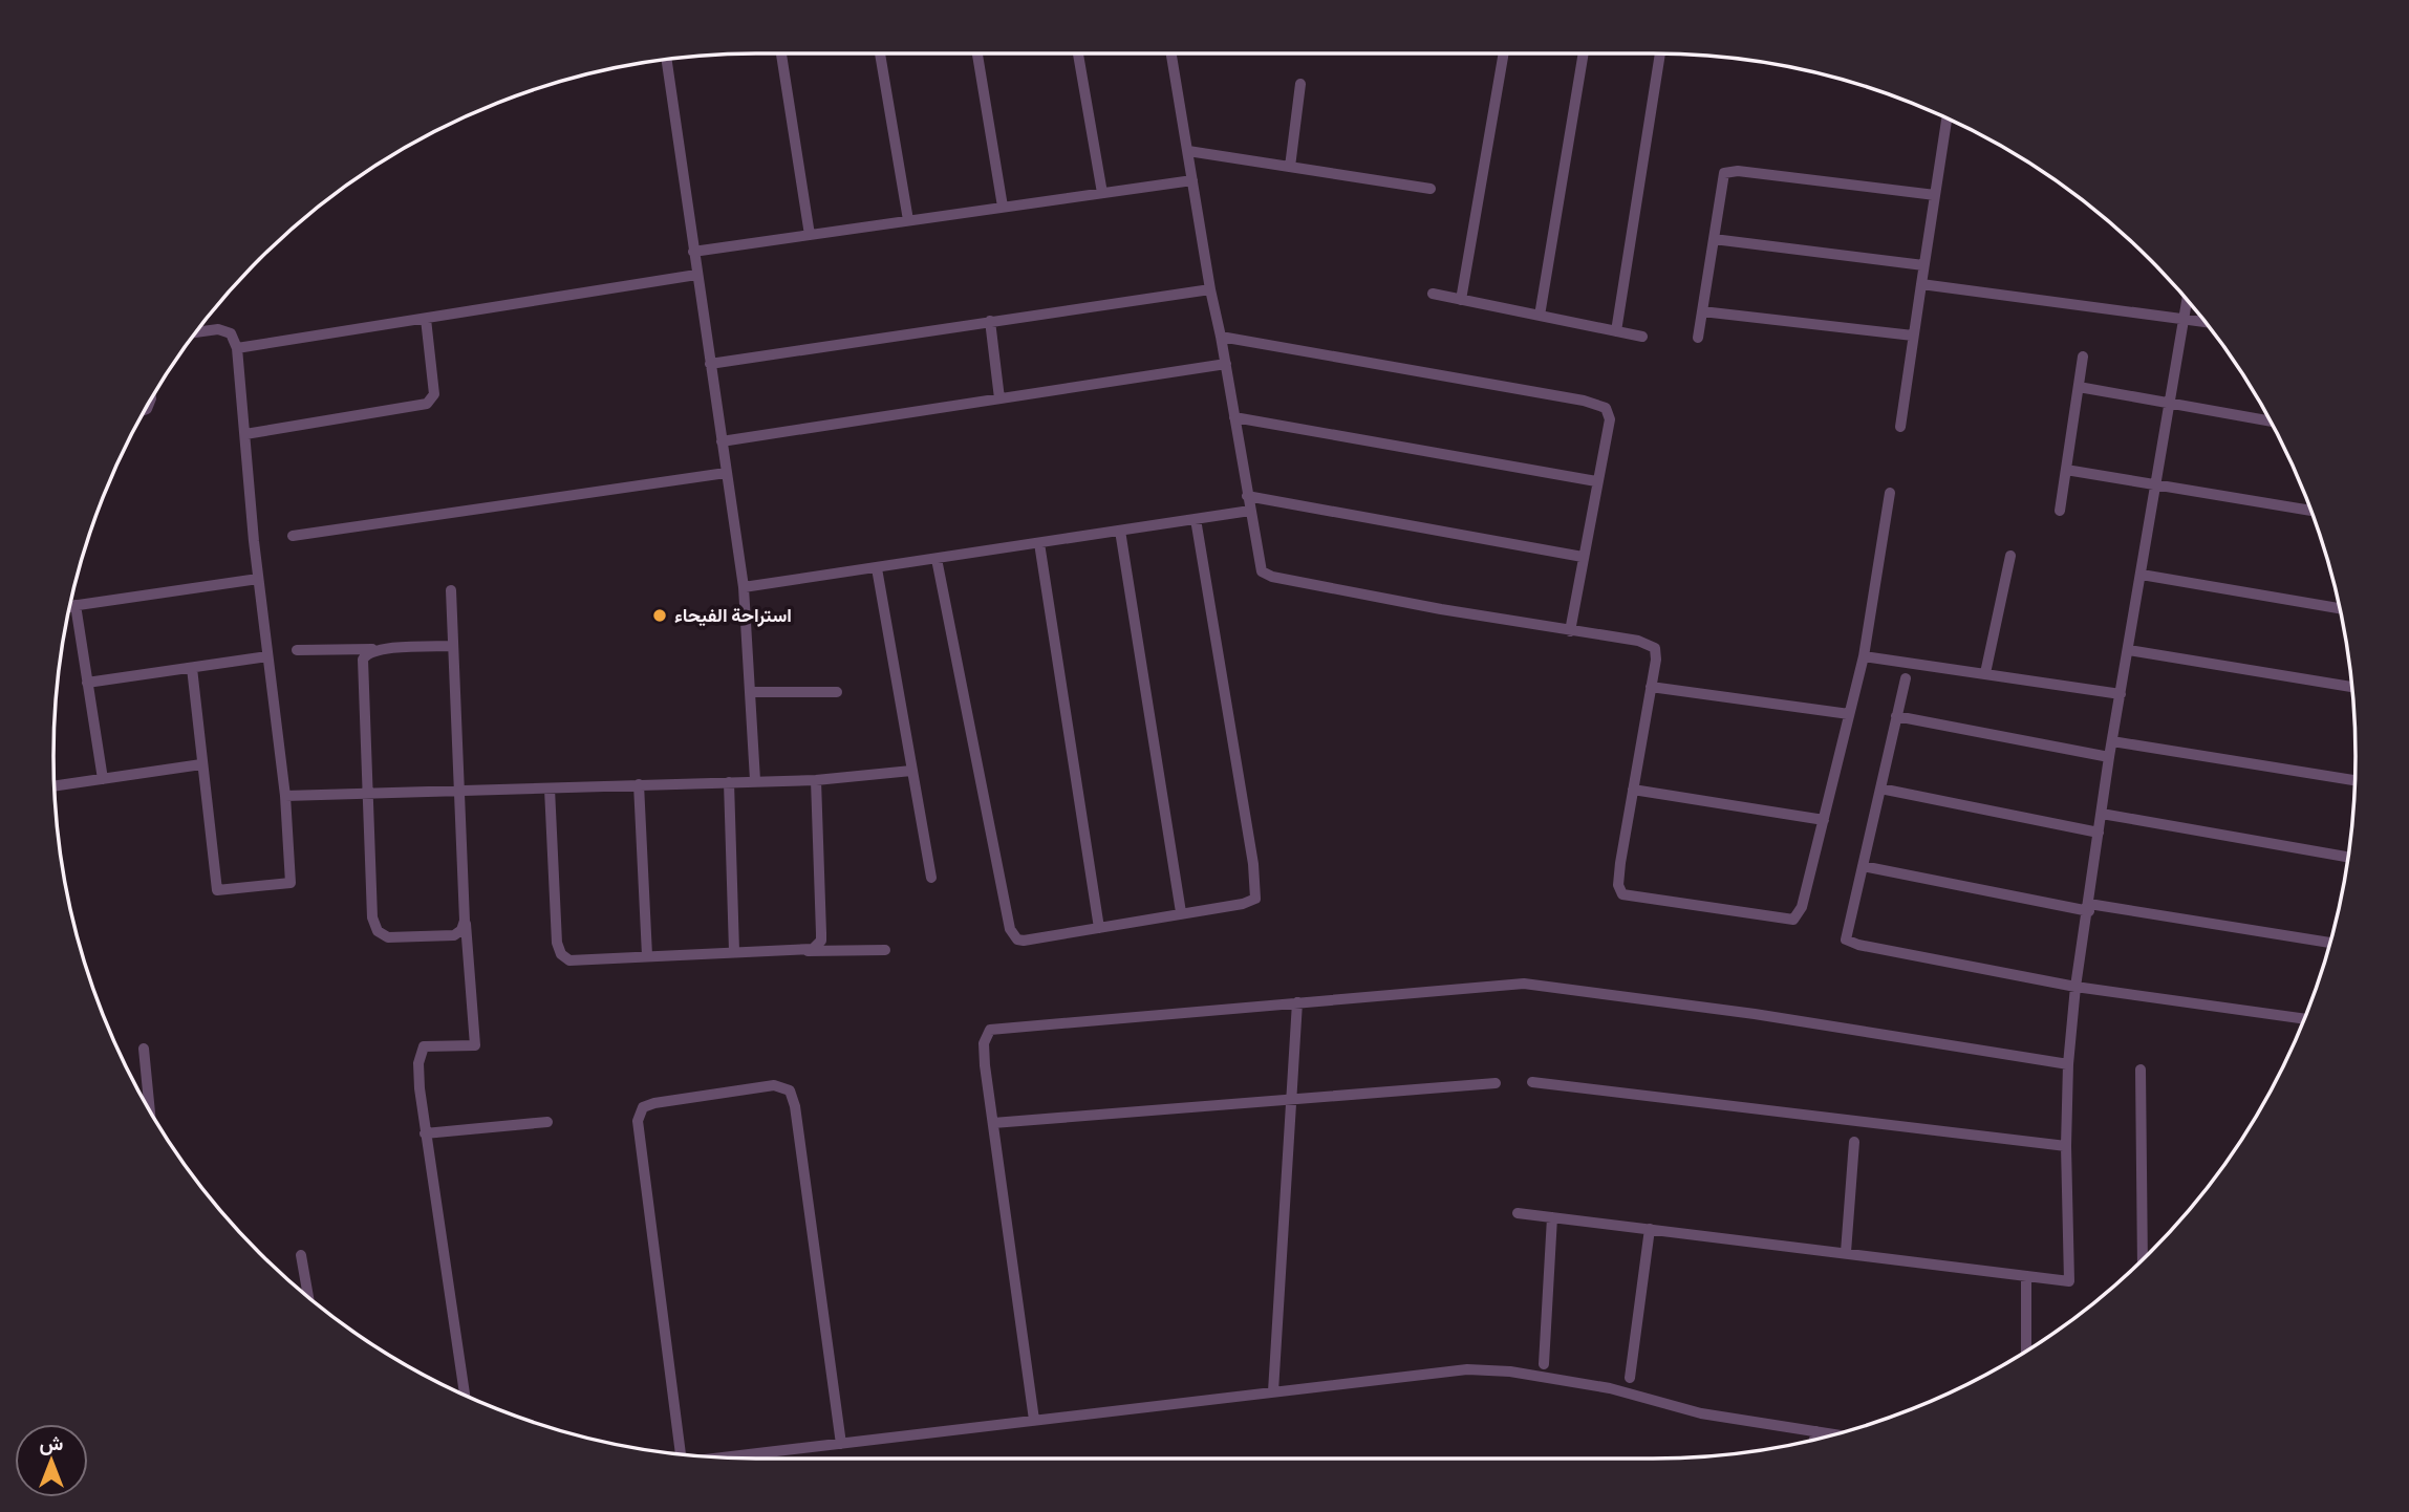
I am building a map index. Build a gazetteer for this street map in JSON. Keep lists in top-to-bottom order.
{
  "places": ["استراحة الفيحاء"],
  "north": "top"
}
